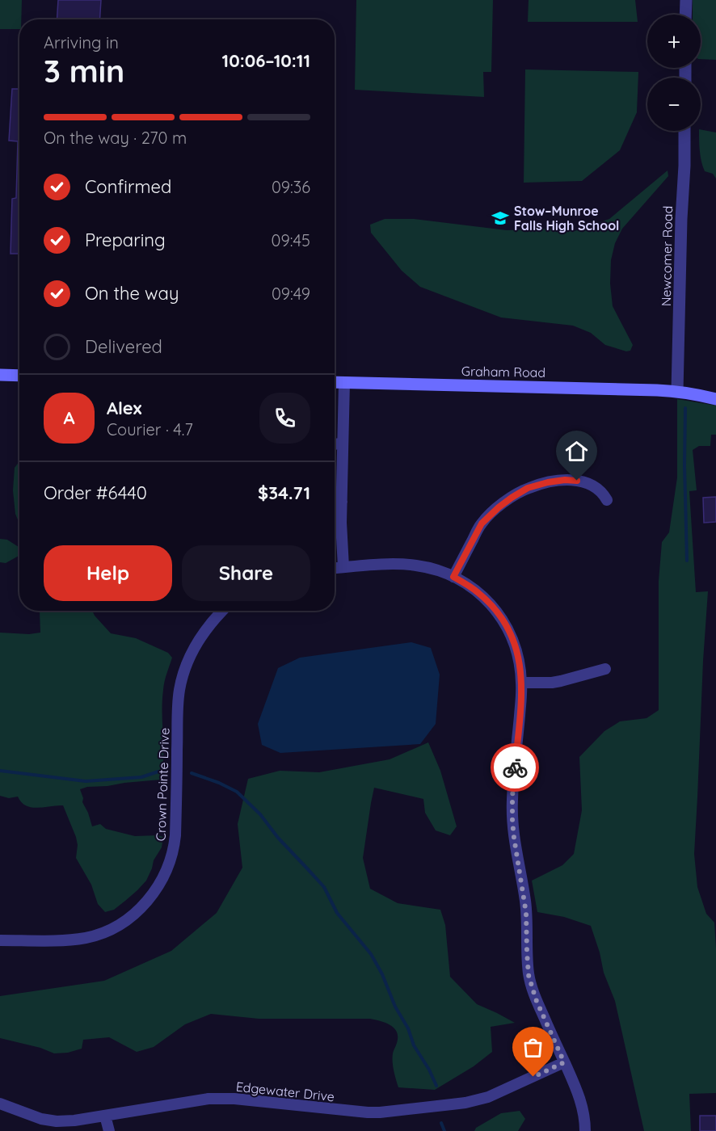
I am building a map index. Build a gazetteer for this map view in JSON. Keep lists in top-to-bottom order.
{
  "streets": {
    "main road": ["Graham Road"],
    "street": ["Newcomer Road", "Crown Pointe Drive", "Edgewater Drive"]
  },
  "crossings": [
    ["Newcomer Road", "Graham Road"]
  ],
  "places": {
    "school or university": ["Stow–Munroe Falls High School"]
  },
  "page": {
    "map_buttons": ["+", "−"],
    "heading": ["3 min", "Arriving in", "10:06–10:11"],
    "panel": [
      "Alex",
      "Courier · 4.7",
      "Order #6440",
      "$34.71"
    ],
    "bar": "On the way · 270 m",
    "list": [
      ["Confirmed", "09:36"],
      ["Preparing", "09:45"],
      ["On the way", "09:49"],
      "Delivered"
    ],
    "round": "A",
    "buttons": ["Help", "Share"]
  }
}
